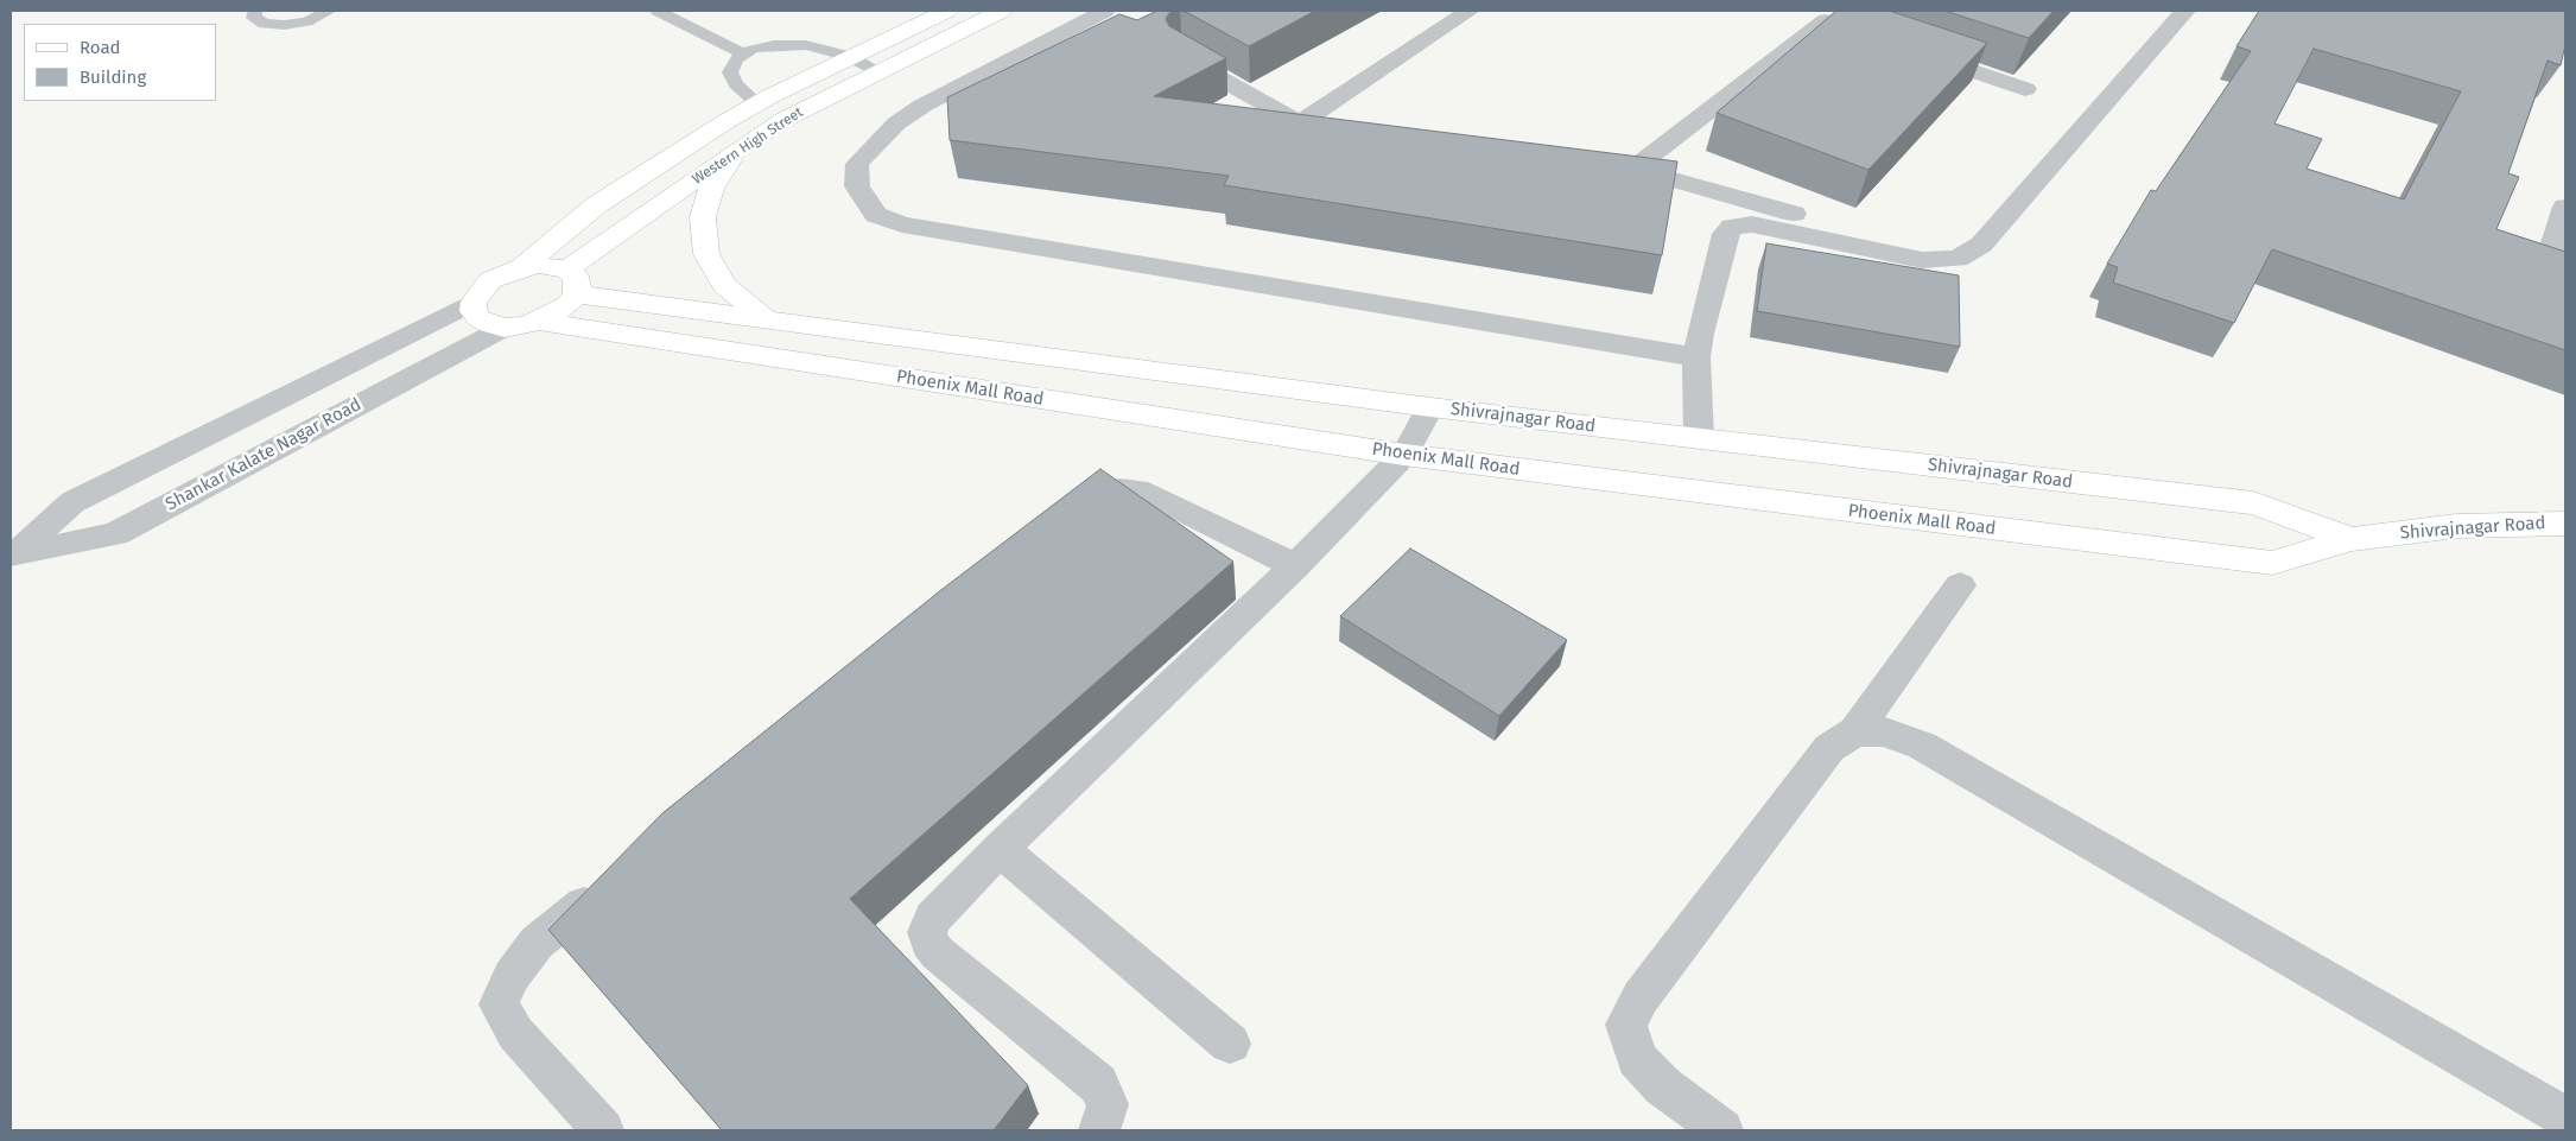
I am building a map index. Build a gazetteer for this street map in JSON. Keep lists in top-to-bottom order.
{
  "streets": {
    "street": [
      "Western High Street",
      "Phoenix Mall Road",
      "Shivrajnagar Road",
      "Shankar Kalate Nagar Road"
    ]
  },
  "crossings": [
    ["Western High Street", "Phoenix Mall Road"],
    ["Phoenix Mall Road", "Shivrajnagar Road"]
  ],
  "legend": ["Road", "Building"]
}
